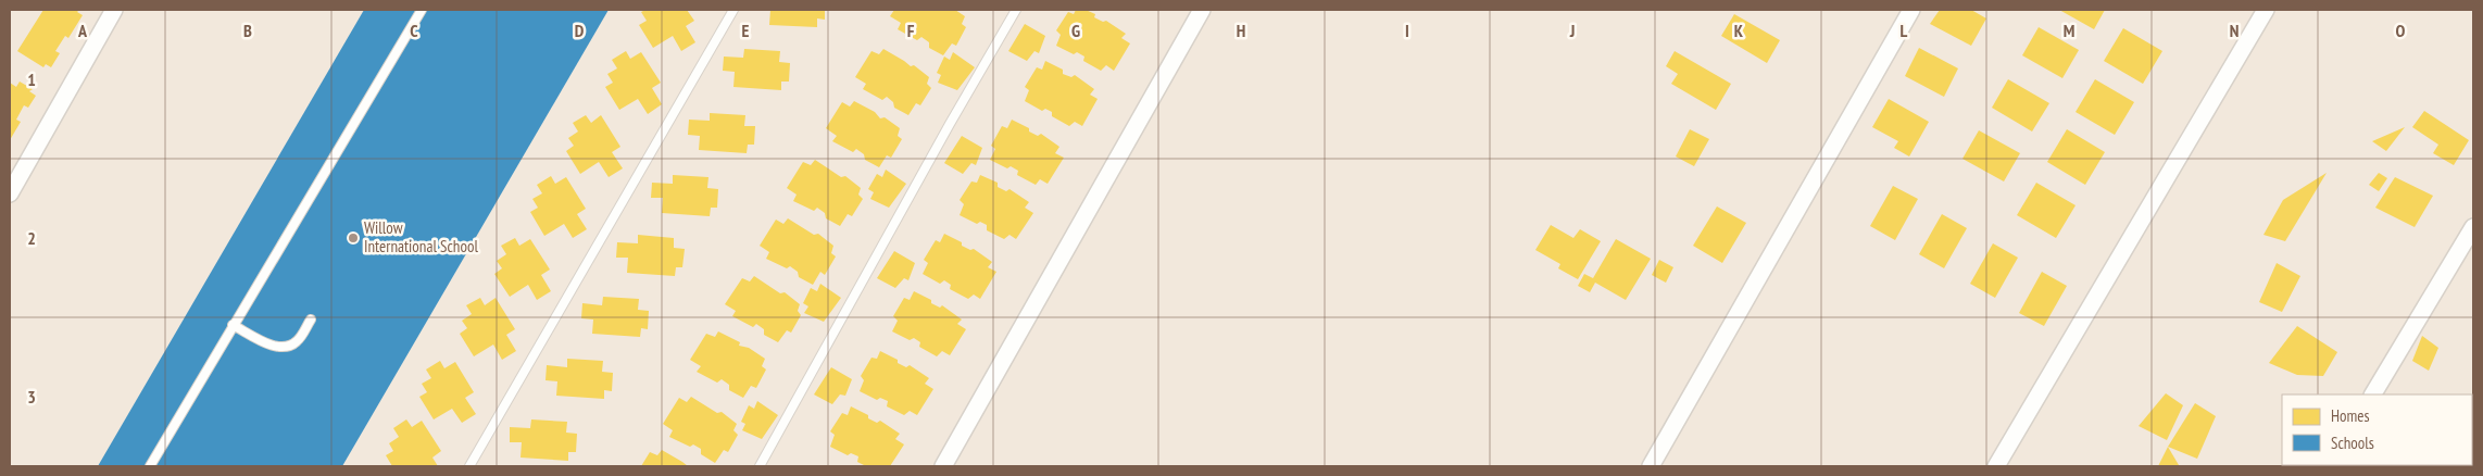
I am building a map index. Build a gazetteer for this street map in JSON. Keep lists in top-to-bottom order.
{
  "places": ["Willow International School"],
  "legend": ["Homes", "Schools"],
  "grid": {
    "columns": [
      "A",
      "B",
      "C",
      "D",
      "E",
      "F",
      "G",
      "H",
      "I",
      "J",
      "K",
      "L",
      "M",
      "N",
      "O"
    ],
    "rows": ["1", "2", "3"]
  }
}
